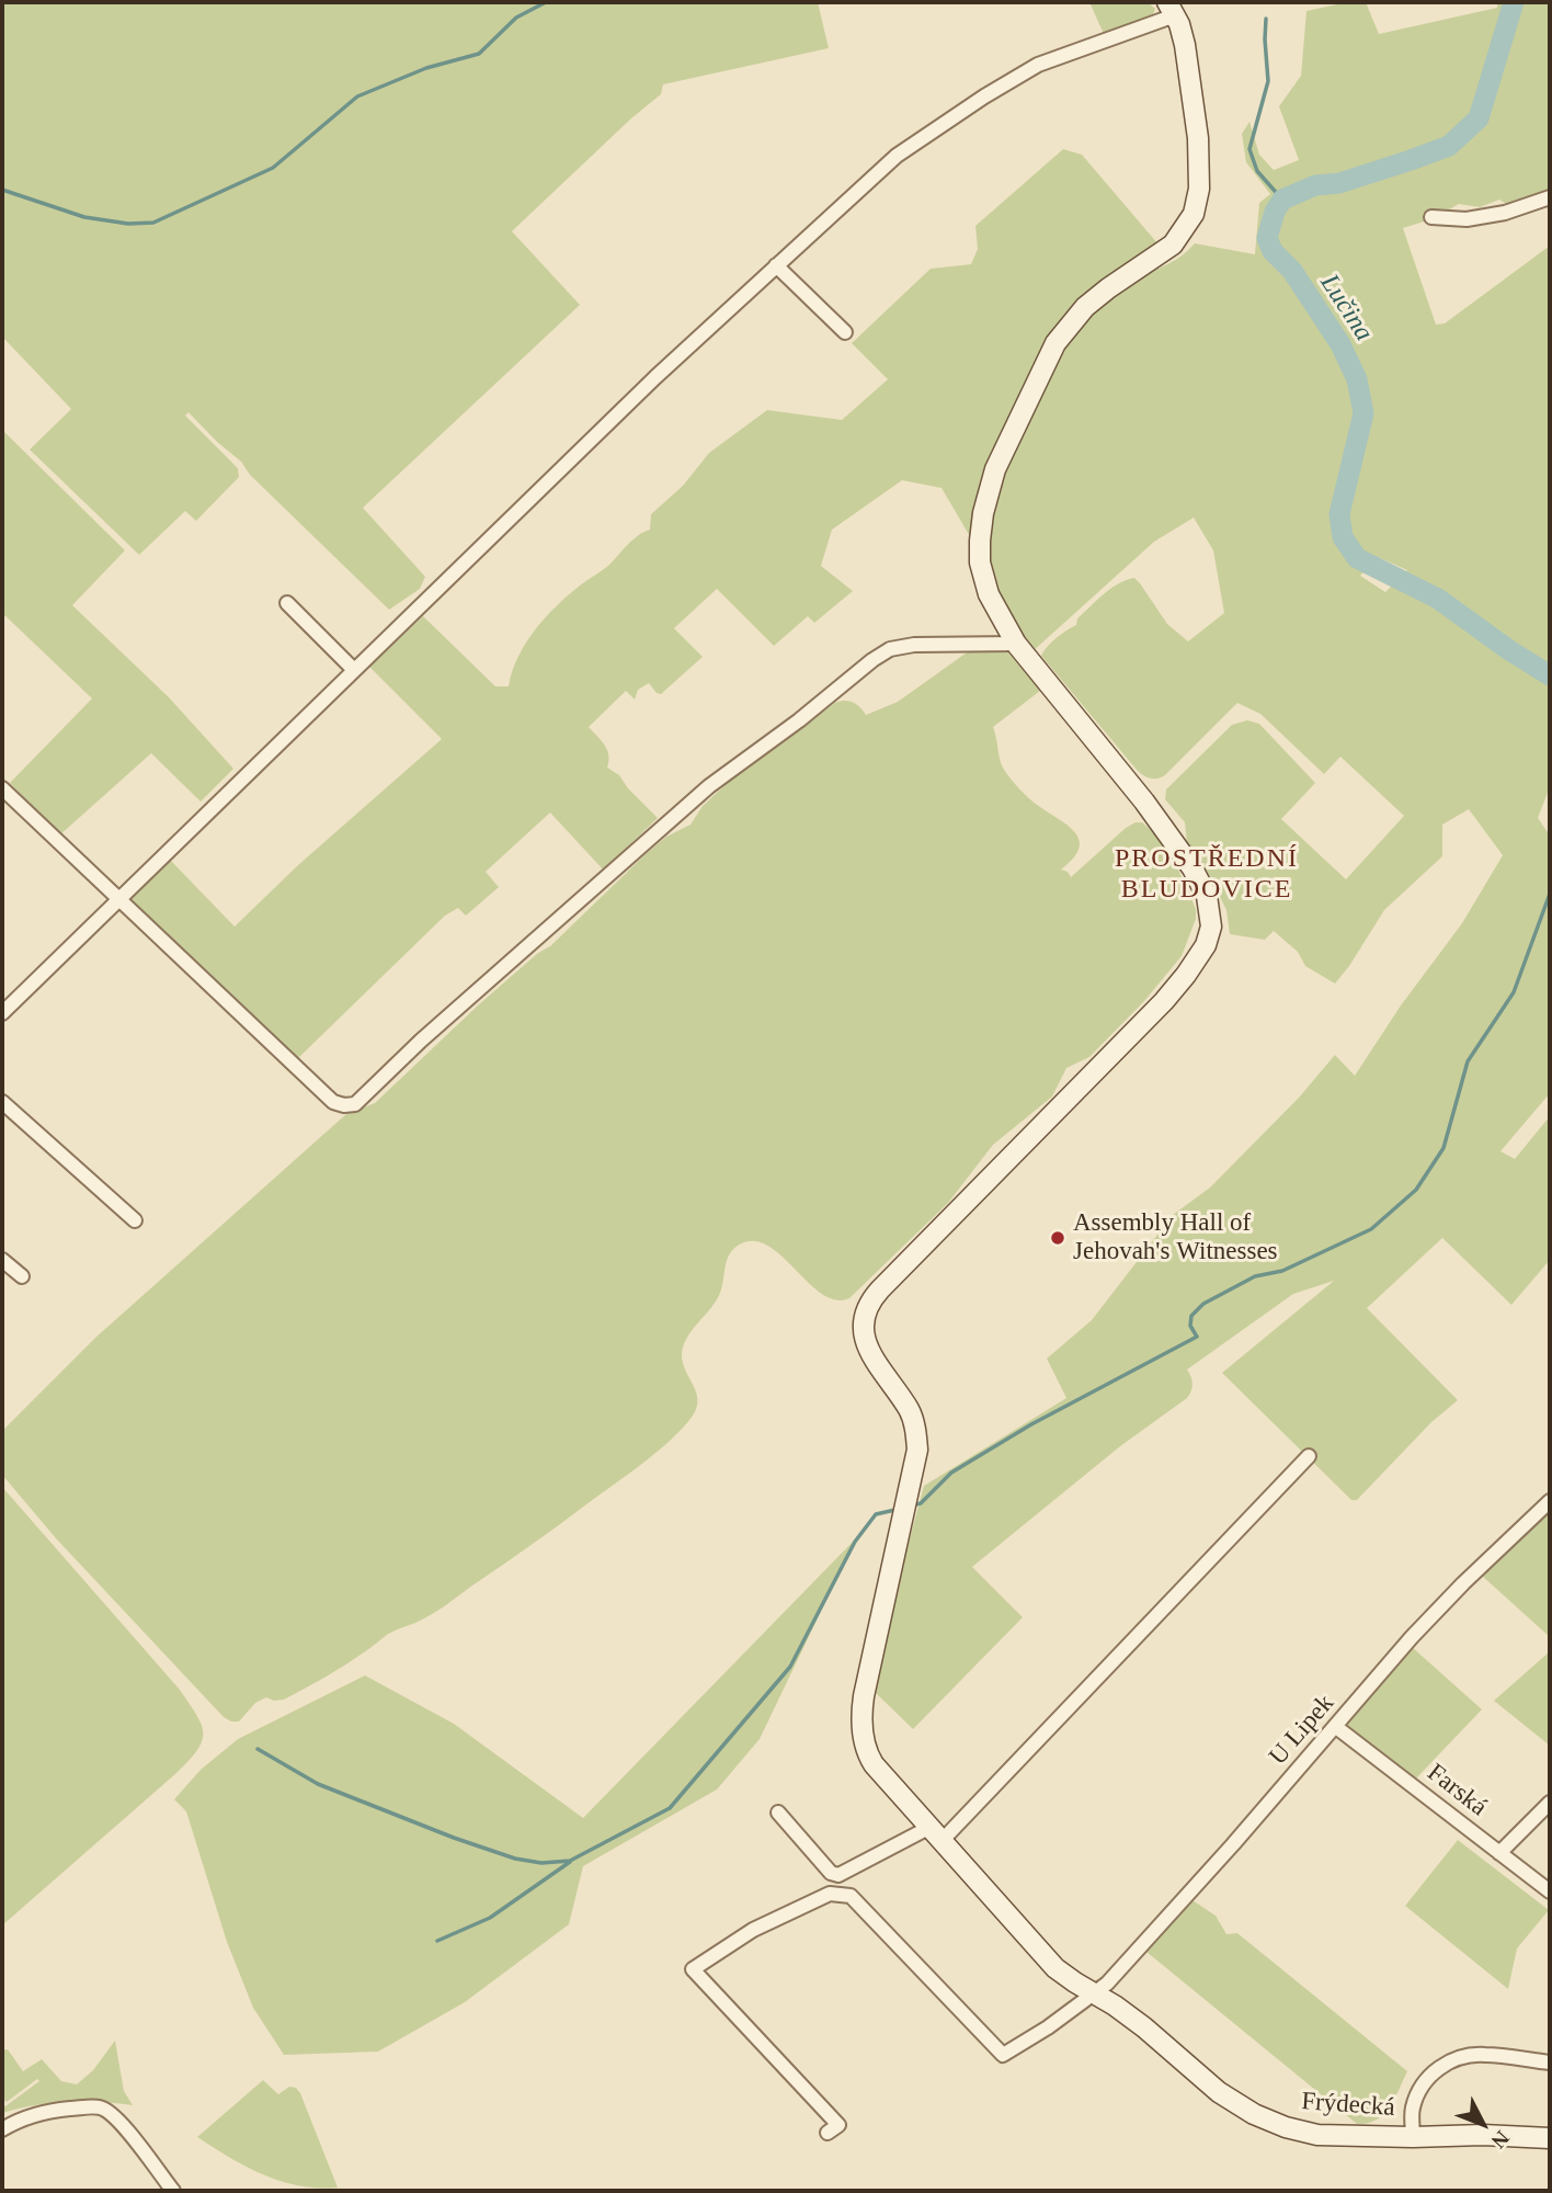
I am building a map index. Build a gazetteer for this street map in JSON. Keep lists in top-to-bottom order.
{
  "streets": {
    "street": ["U Lipek", "Farská", "Frýdecká"]
  },
  "crossings": [
    ["U Lipek", "Farská"],
    ["U Lipek", "Frýdecká"]
  ],
  "districts": ["PROSTŘEDNÍ BLUDOVICE"],
  "water": ["Lučina"],
  "places": ["Assembly Hall of Jehovah's Witnesses"],
  "north": "bottom right"
}
